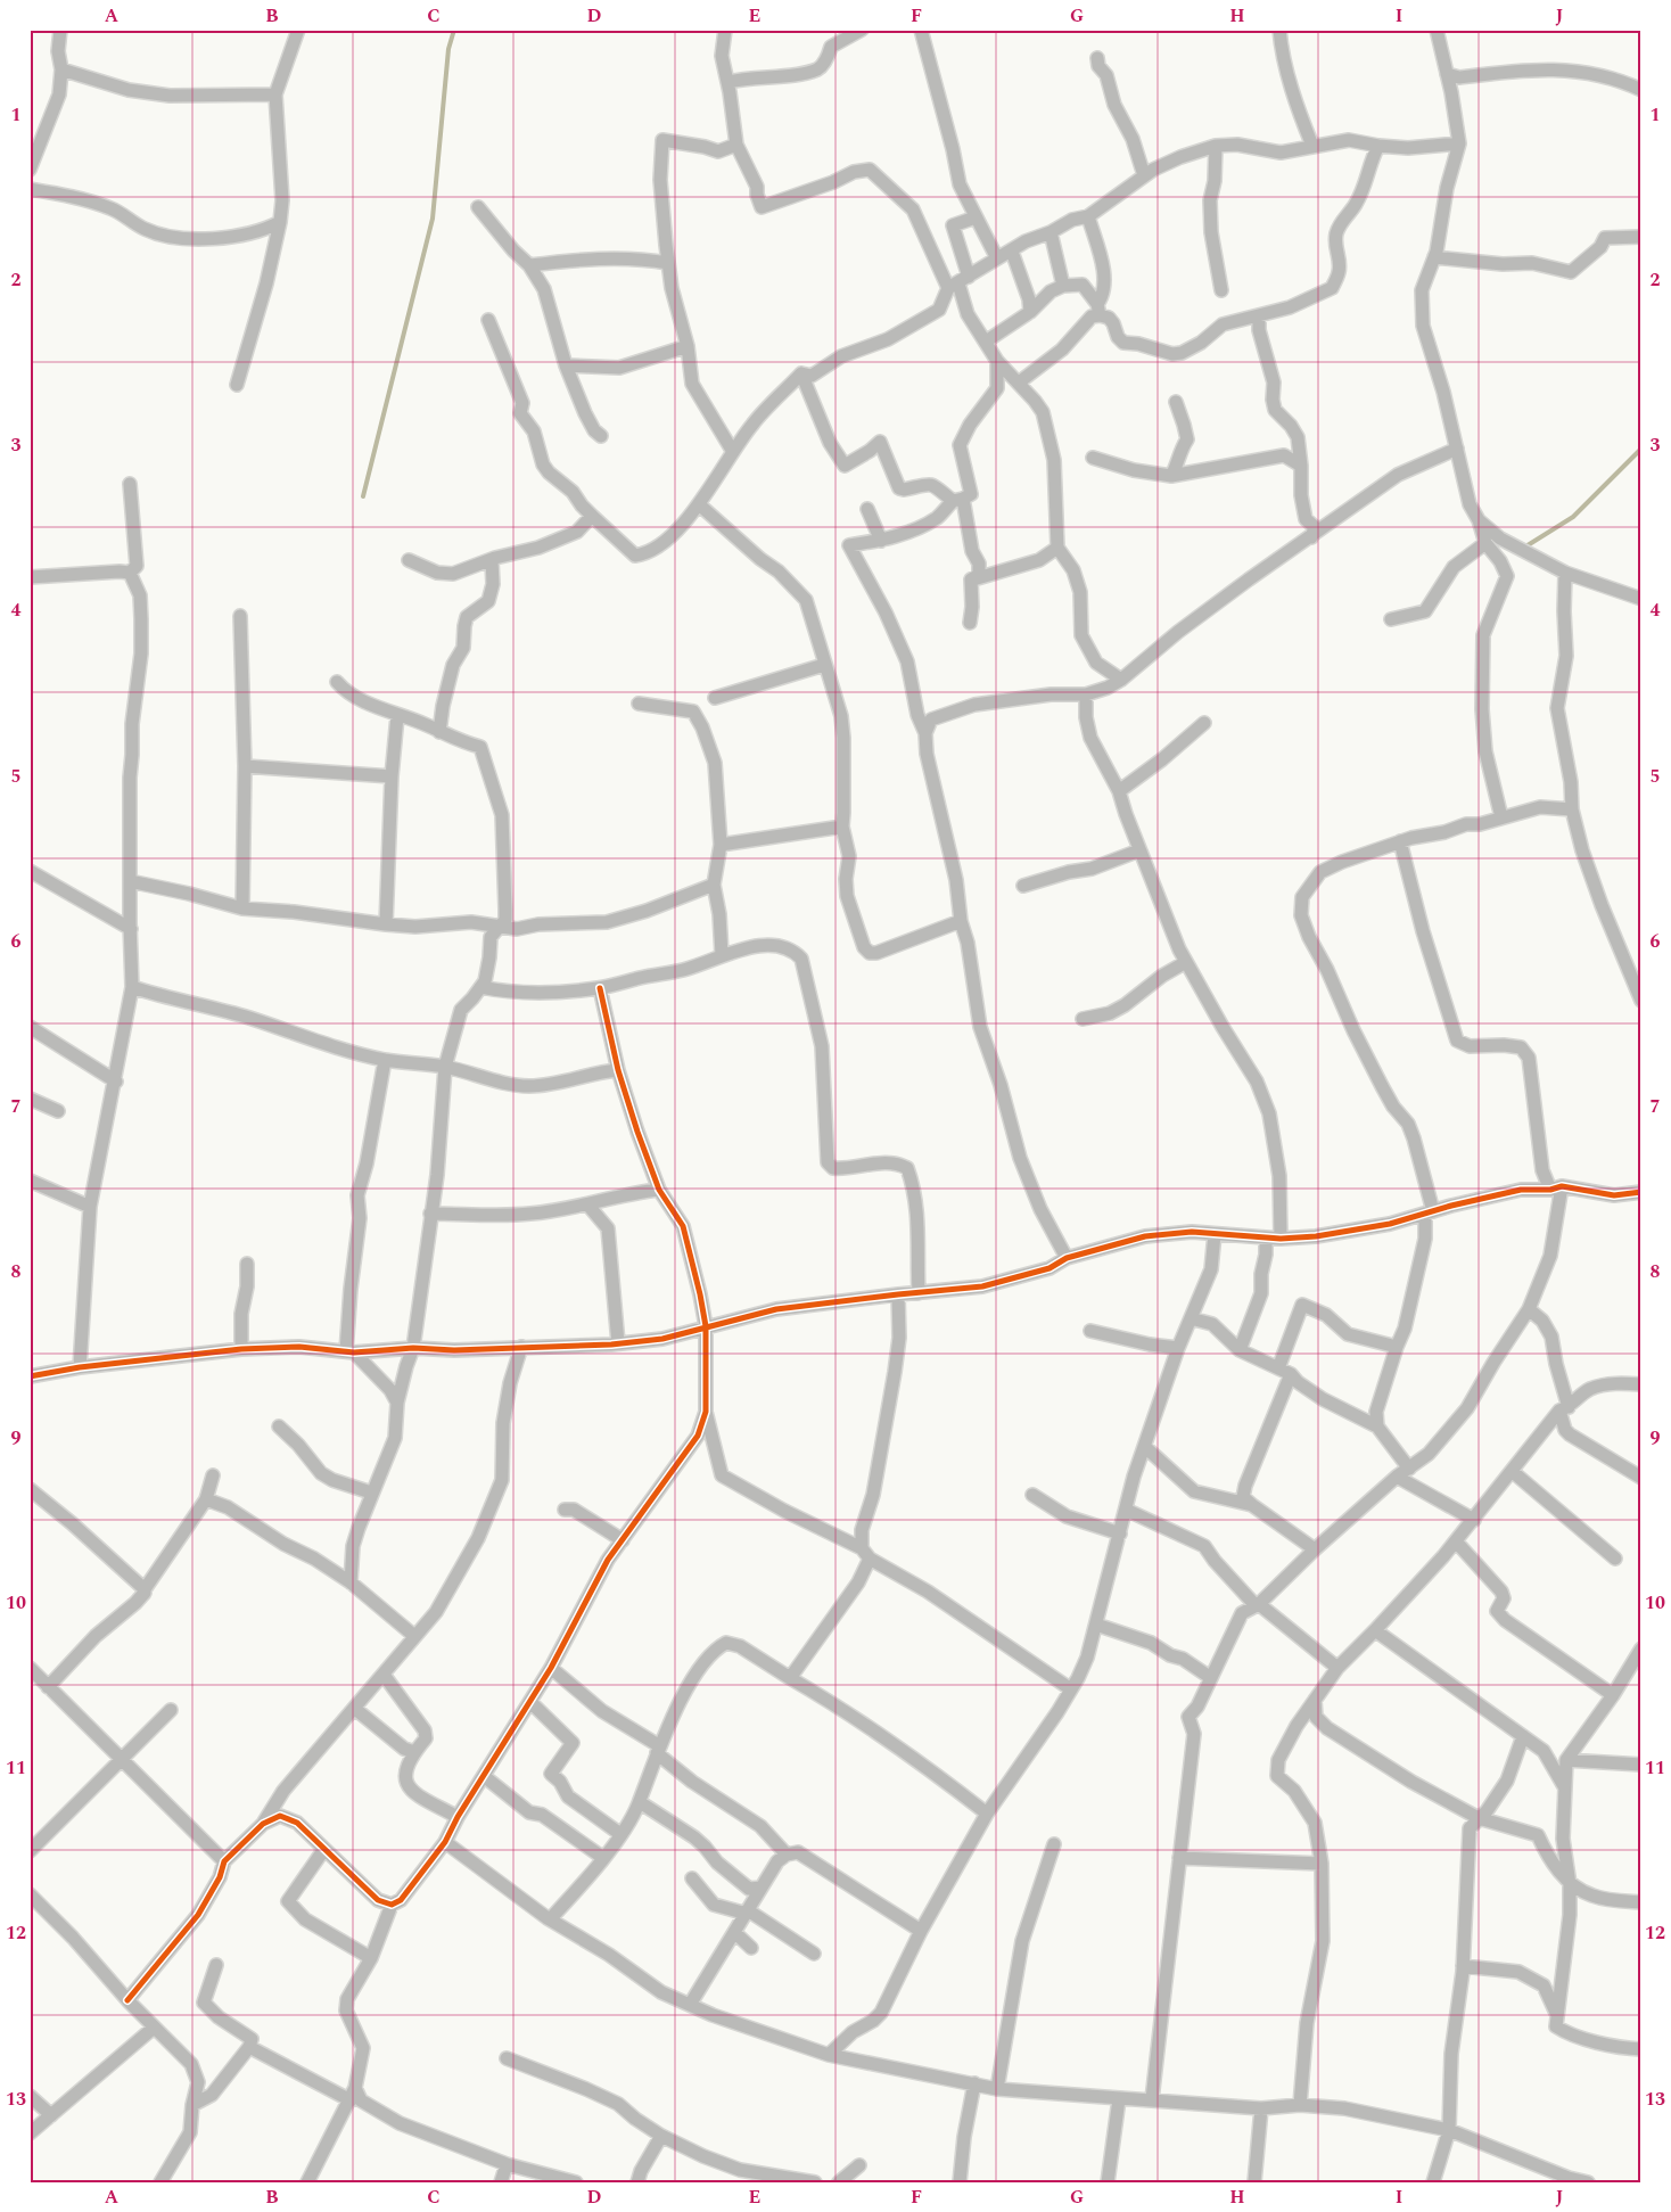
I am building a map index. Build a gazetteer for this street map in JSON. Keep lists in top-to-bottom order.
{
  "grid": {
    "columns": [
      "A",
      "B",
      "C",
      "D",
      "E",
      "F",
      "G",
      "H",
      "I",
      "J"
    ],
    "rows": [
      "1",
      "2",
      "3",
      "4",
      "5",
      "6",
      "7",
      "8",
      "9",
      "10",
      "11",
      "12",
      "13"
    ]
  }
}
